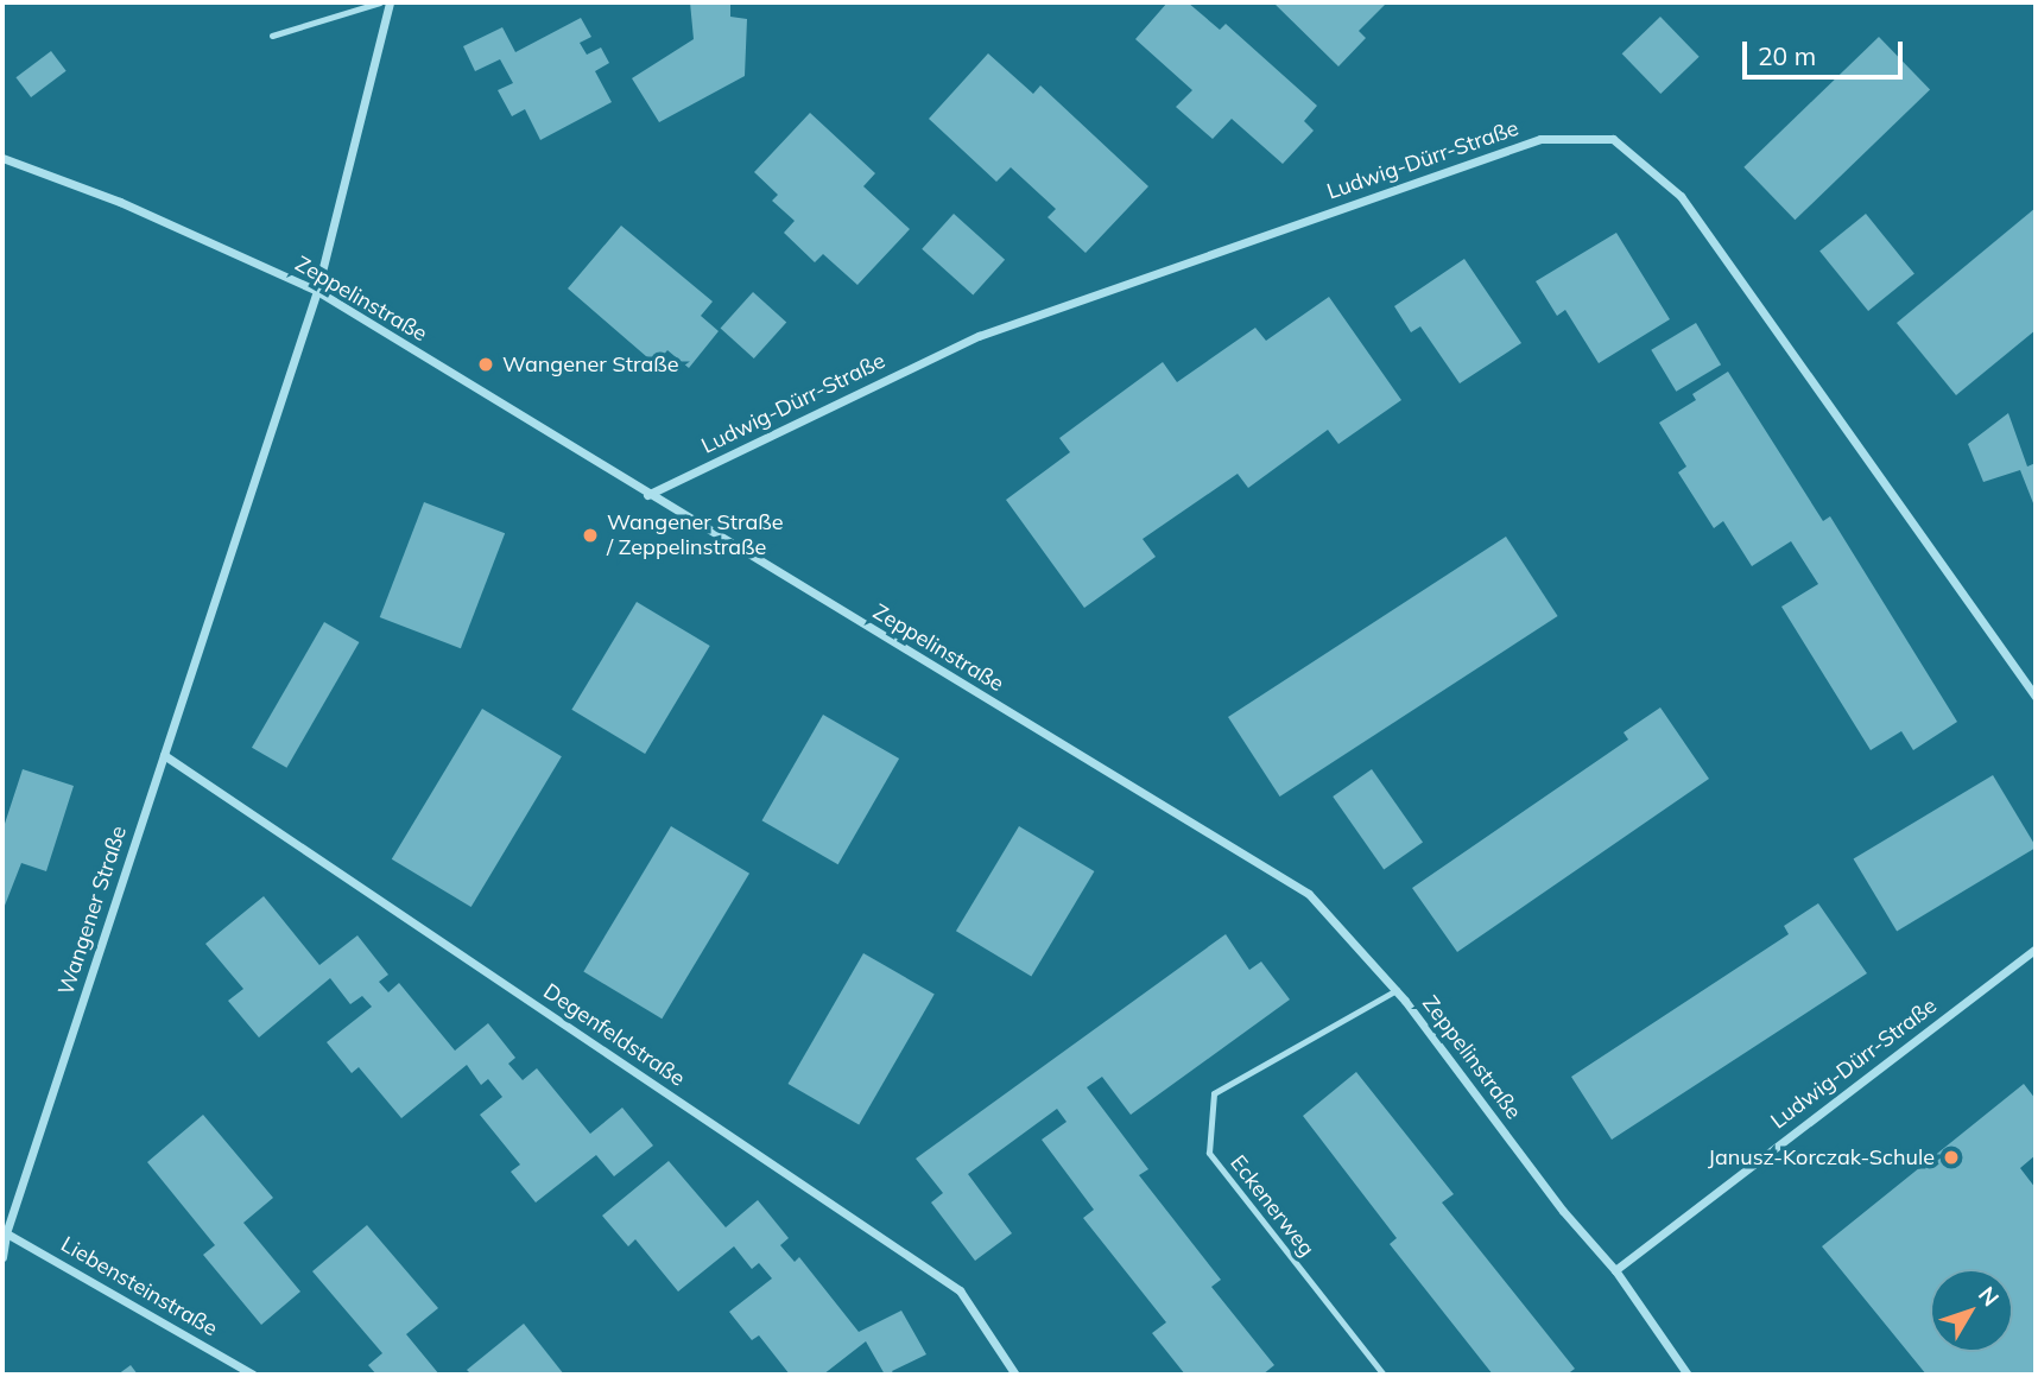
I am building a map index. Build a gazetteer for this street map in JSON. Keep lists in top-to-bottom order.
{
  "streets": {
    "street": [
      "Ludwig-Dürr-Straße",
      "Zeppelinstraße",
      "Wangener Straße",
      "Degenfeldstraße",
      "Liebensteinstraße"
    ],
    "lane": ["Eckenerweg"]
  },
  "crossings": [
    ["Ludwig-Dürr-Straße", "Zeppelinstraße"],
    ["Zeppelinstraße", "Wangener Straße"],
    ["Zeppelinstraße", "Eckenerweg"],
    ["Wangener Straße", "Degenfeldstraße"],
    ["Wangener Straße", "Liebensteinstraße"]
  ],
  "places": ["Wangener Straße", "Wangener Straße / Zeppelinstraße", "Janusz-Korczak-Schule"],
  "scale_bar": "20 m",
  "north": "top right"
}
